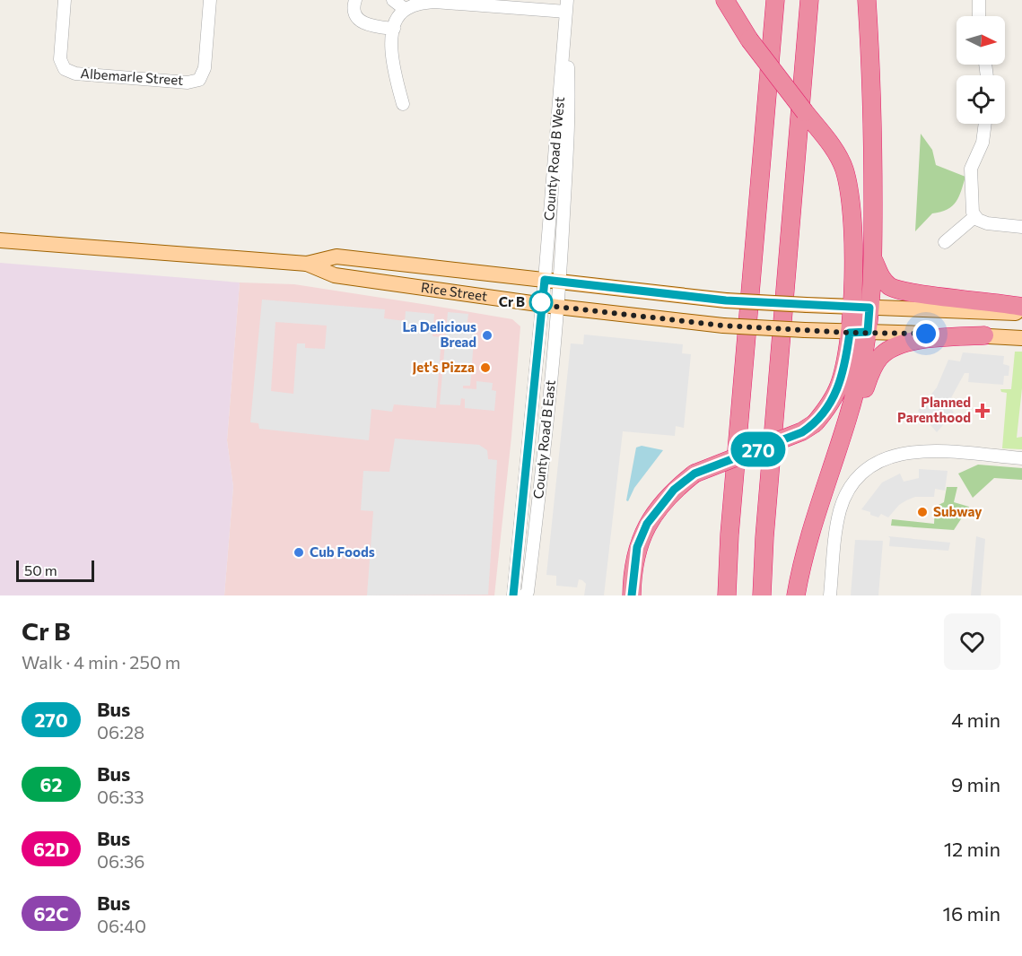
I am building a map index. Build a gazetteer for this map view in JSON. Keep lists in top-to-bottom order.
{
  "streets": {
    "main road": ["Rice Street"],
    "street": ["Albemarle Street", "County Road B West", "County Road B East"]
  },
  "crossings": [
    ["County Road B West", "Rice Street"],
    ["County Road B West", "County Road B East"],
    ["Rice Street", "County Road B East"]
  ],
  "places": {
    "other": [
      "Cr B",
      "La Delicious Bread",
      "Jet's Pizza",
      "Subway",
      "Cub Foods"
    ],
    "health": ["Planned Parenthood"]
  },
  "lines": ["bus line 270"],
  "scale_bar": "50 m",
  "north": "right",
  "page": {
    "on_map": "270",
    "scale": "50 m",
    "heading": ["Cr B", "Walk · 4 min · 250 m"],
    "list": [
      {
        "mark": "270",
        "name": "Bus",
        "note": "06:28",
        "value": "4 min"
      },
      {
        "mark": "62",
        "name": "Bus",
        "note": "06:33",
        "value": "9 min"
      },
      {
        "mark": "62D",
        "name": "Bus",
        "note": "06:36",
        "value": "12 min"
      },
      {
        "mark": "62C",
        "name": "Bus",
        "note": "06:40",
        "value": "16 min"
      }
    ]
  }
}
